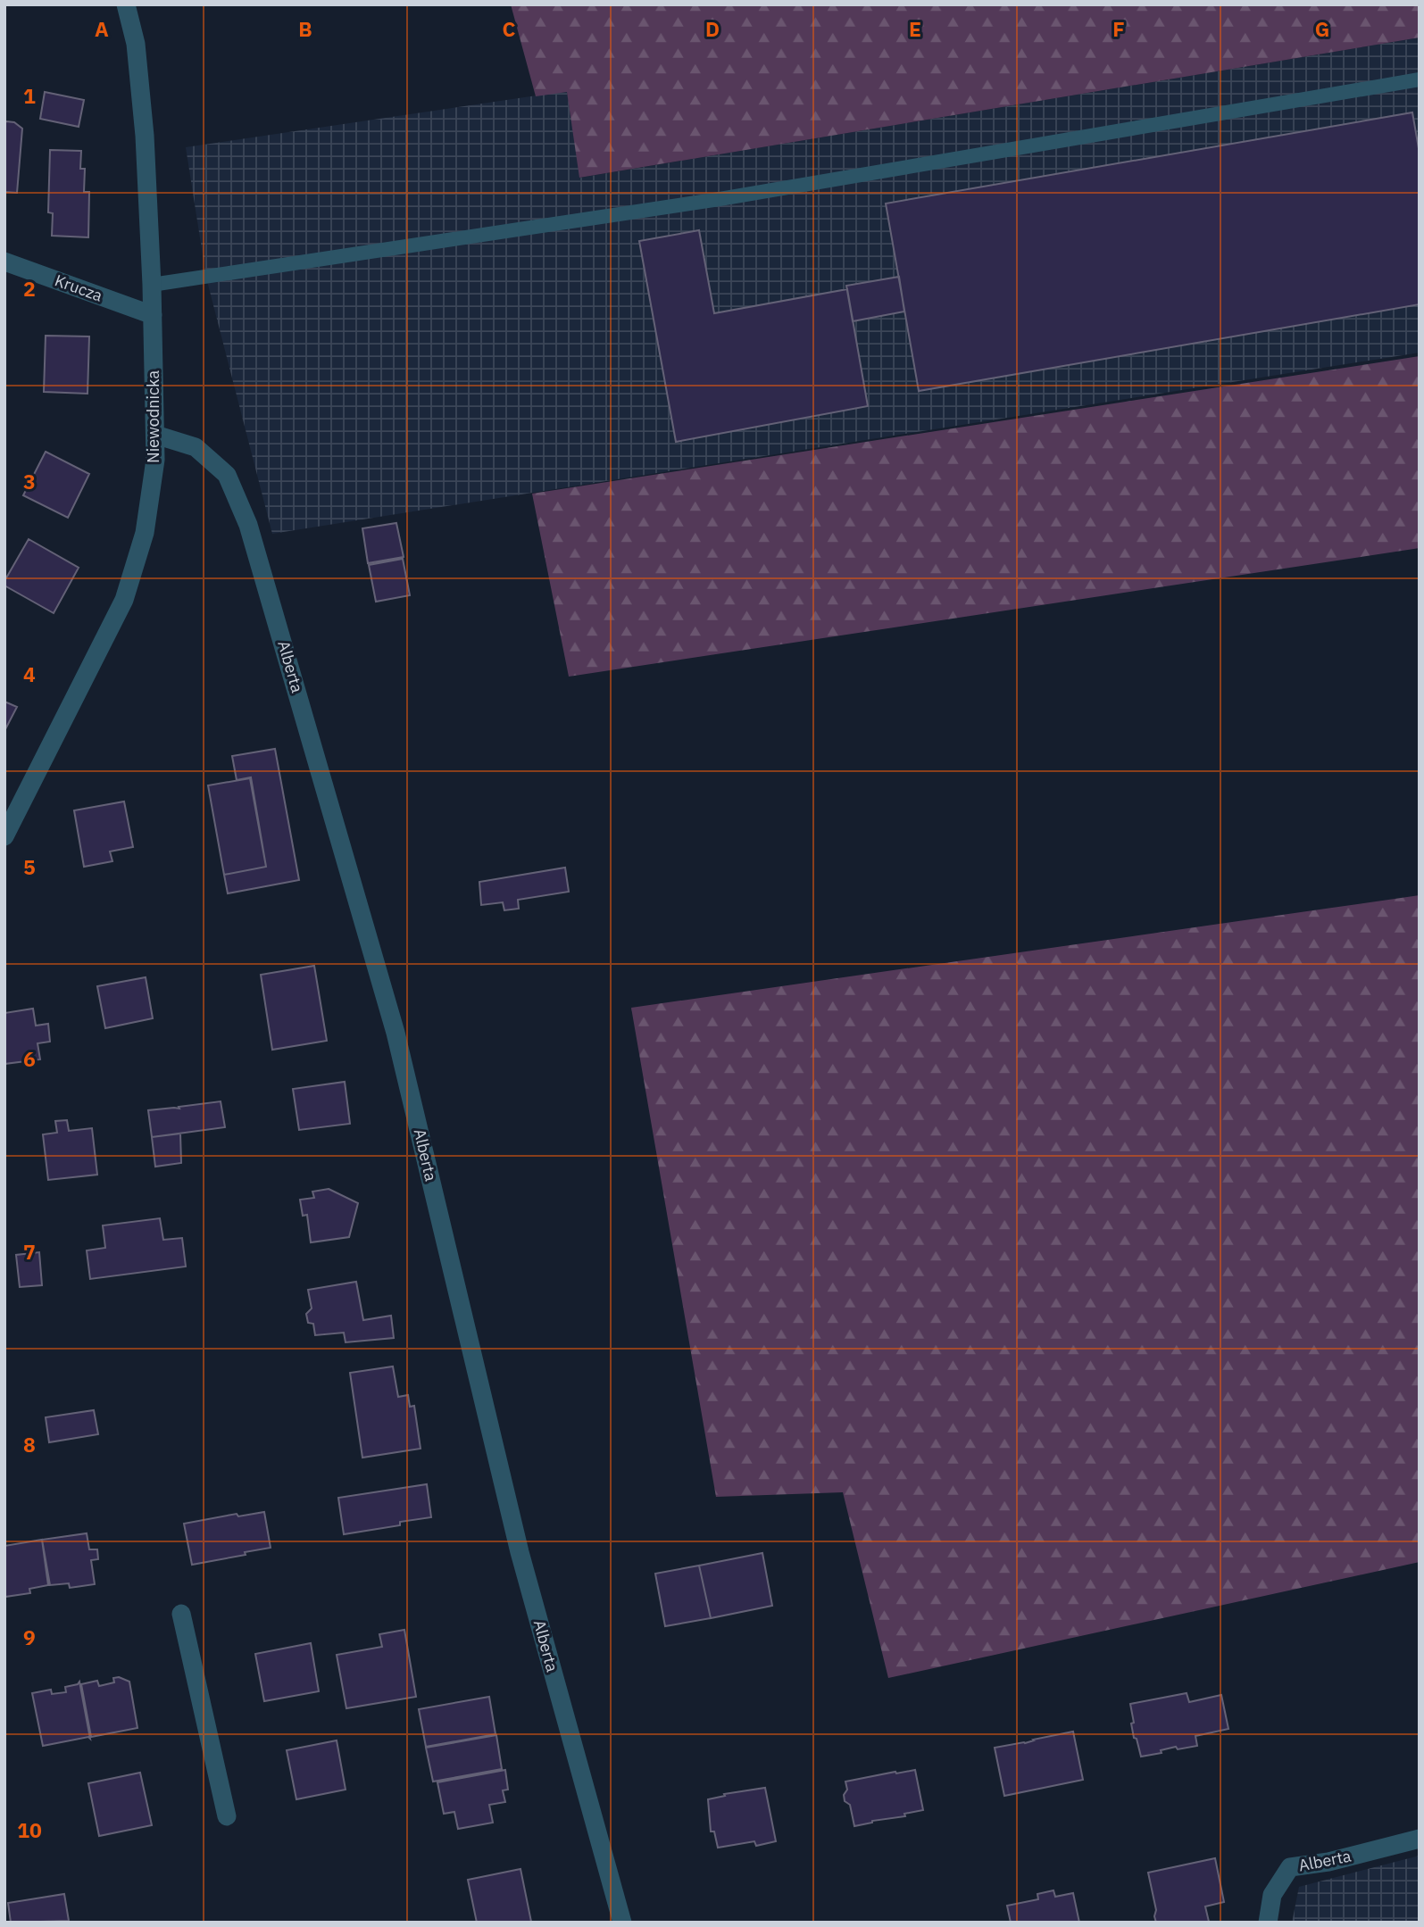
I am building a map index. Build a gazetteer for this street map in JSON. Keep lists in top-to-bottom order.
{
  "streets": {
    "street": ["Krucza", "Niewodnicka", "Alberta"]
  },
  "crossings": [
    ["Krucza", "Niewodnicka"],
    ["Niewodnicka", "Alberta"]
  ],
  "grid": {
    "columns": [
      "A",
      "B",
      "C",
      "D",
      "E",
      "F",
      "G"
    ],
    "rows": [
      "1",
      "2",
      "3",
      "4",
      "5",
      "6",
      "7",
      "8",
      "9",
      "10"
    ]
  }
}
